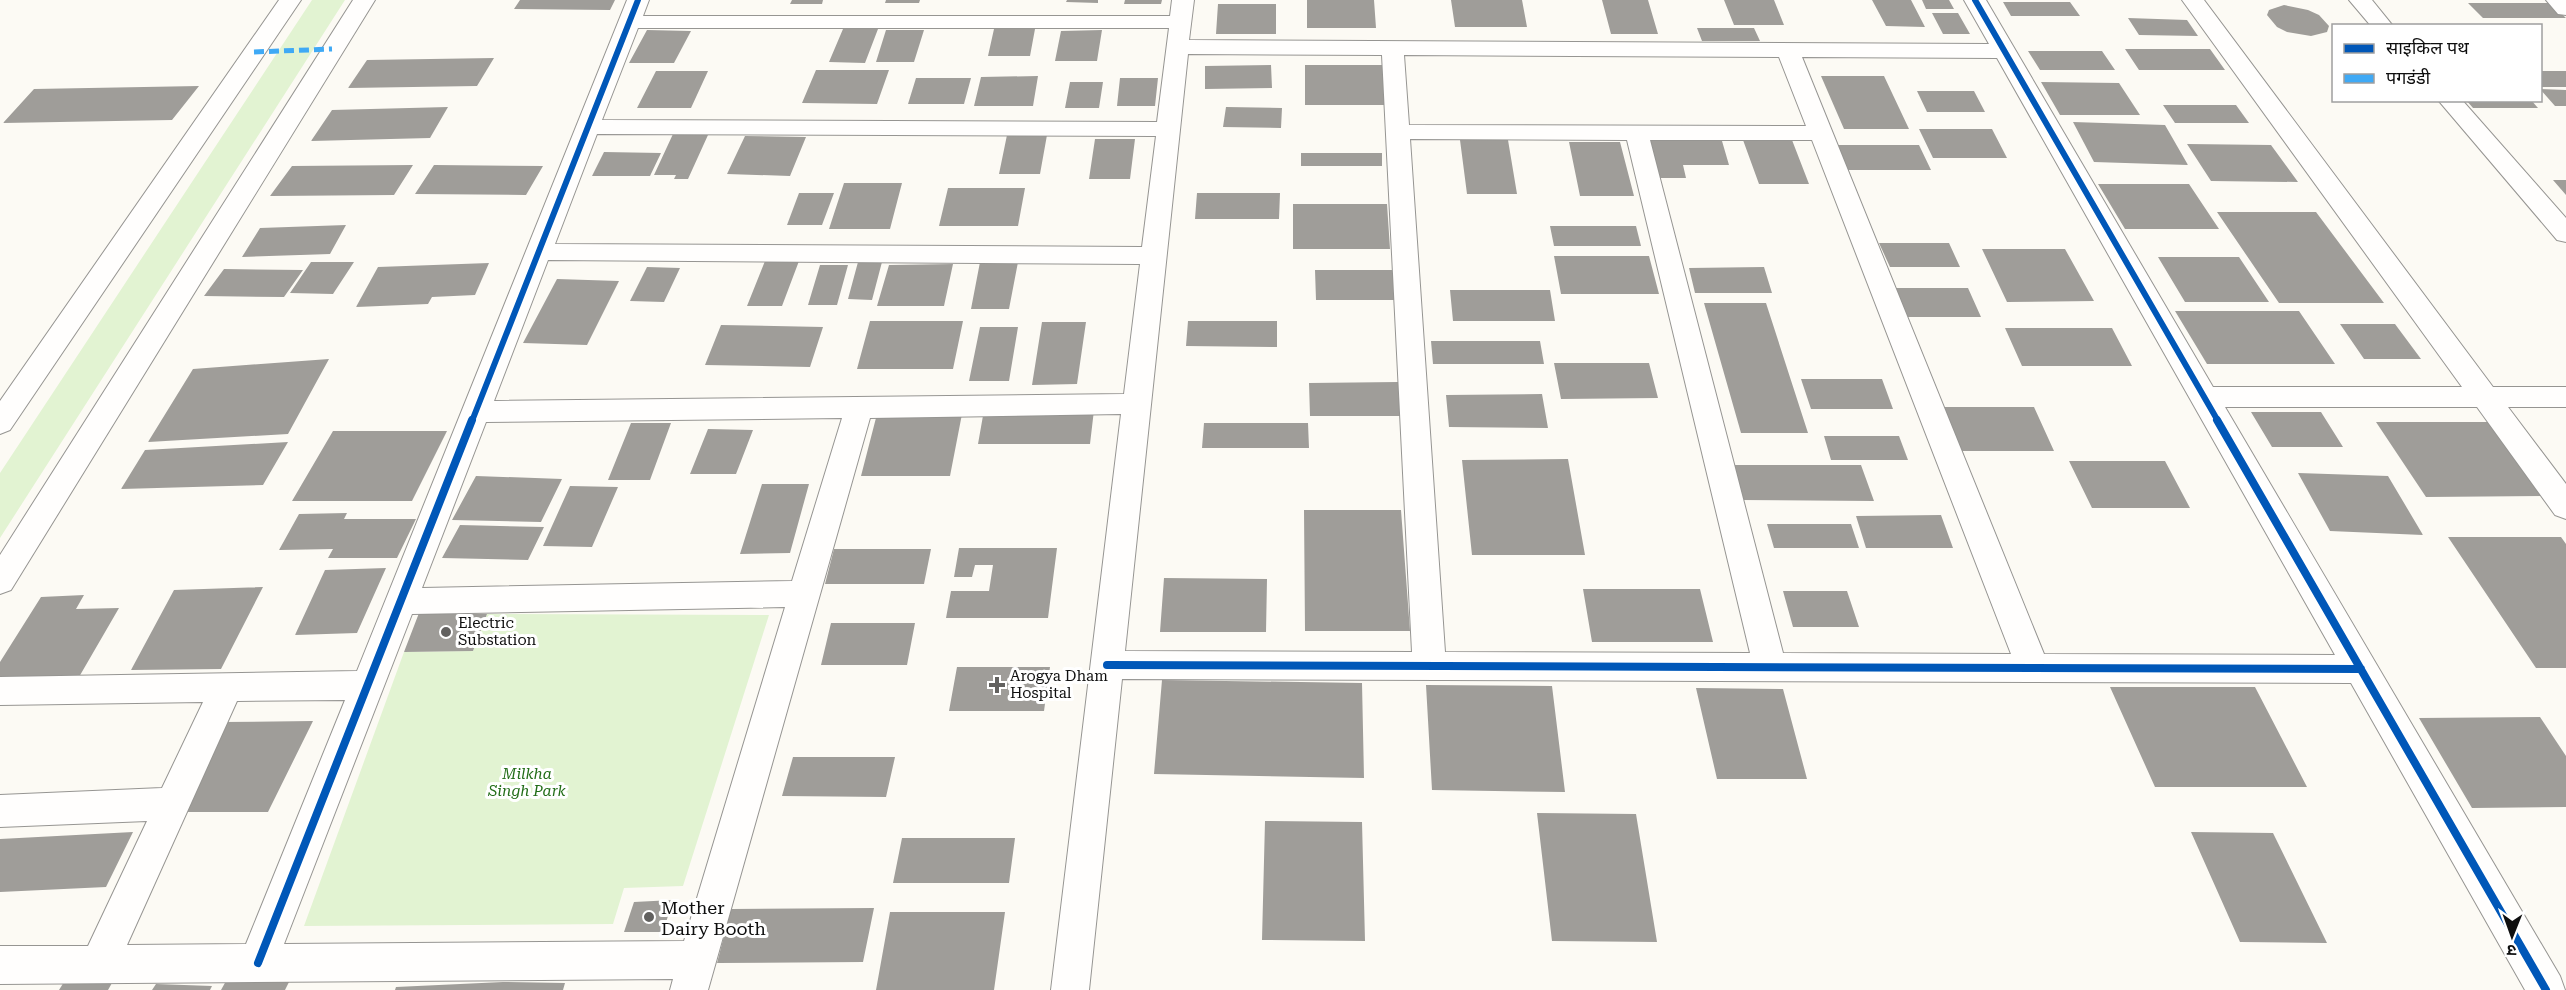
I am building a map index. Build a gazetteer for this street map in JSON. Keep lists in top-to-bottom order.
{
  "parks": ["Milkha Singh Park"],
  "places": {
    "other": ["Electric Substation", "Mother Dairy Booth"],
    "health": ["Arogya Dham Hospital"]
  },
  "legend": ["साइकिल पथ", "पगडंडी"],
  "north": "bottom"
}
